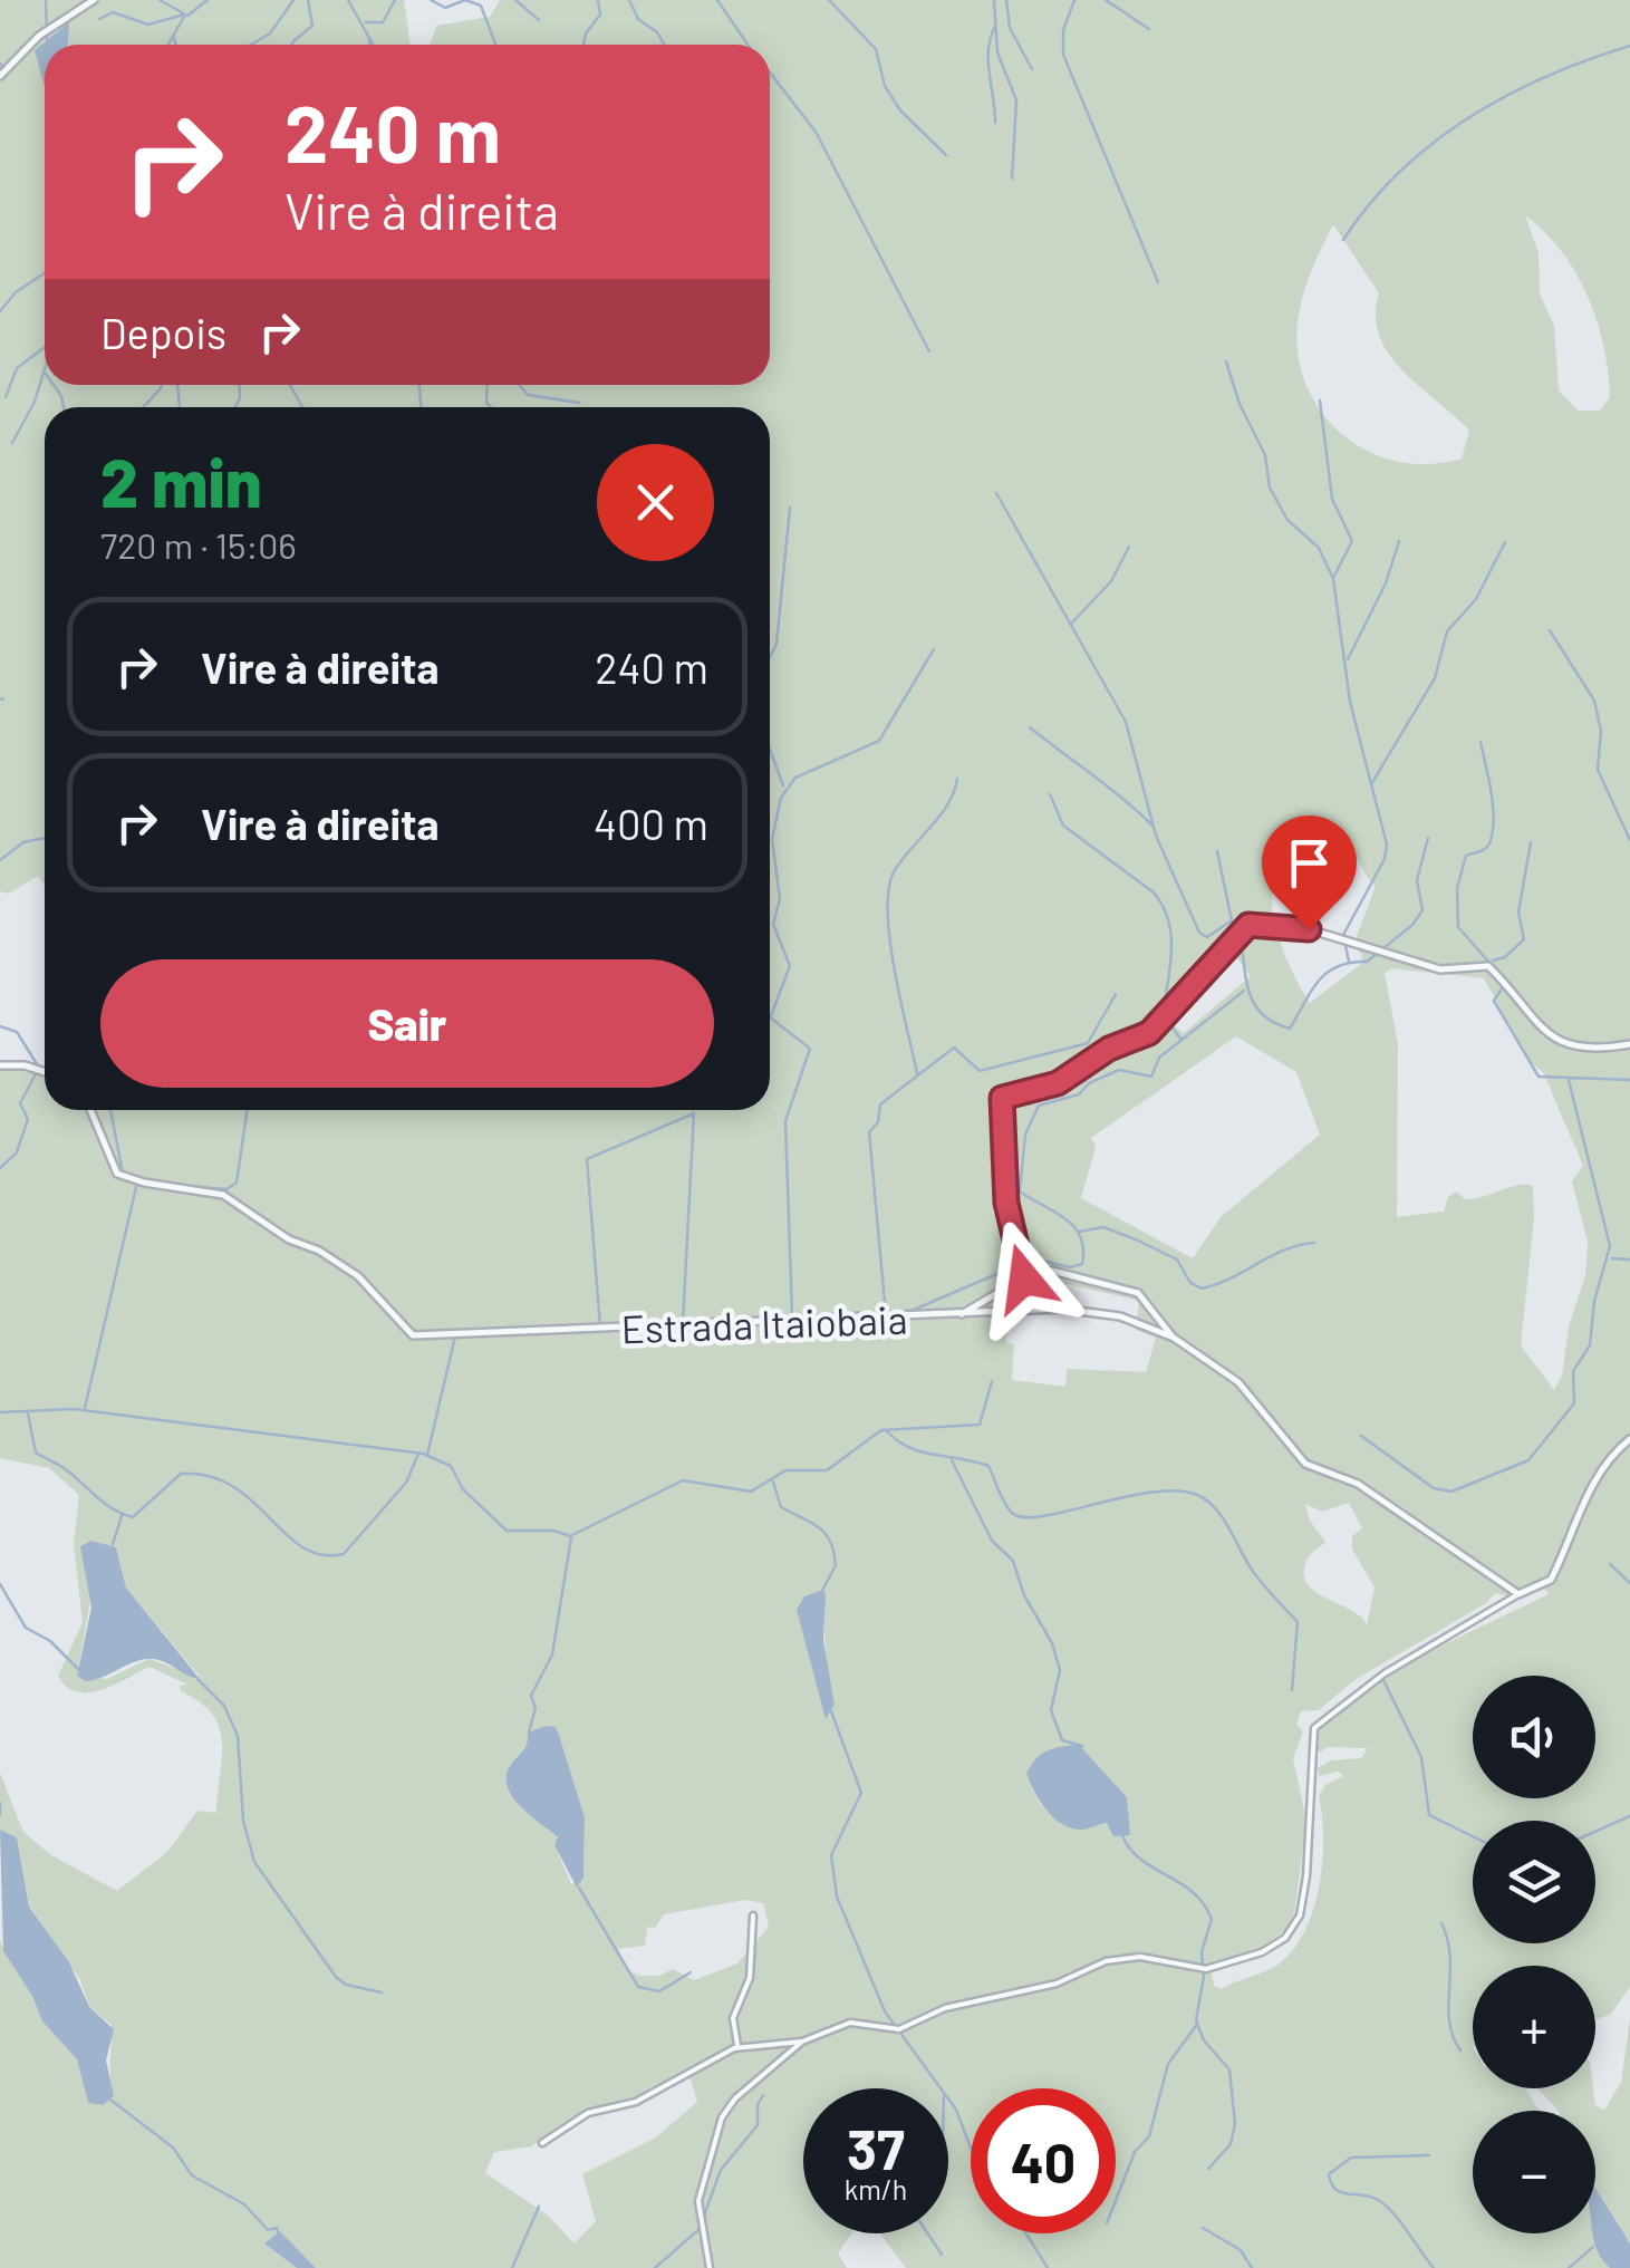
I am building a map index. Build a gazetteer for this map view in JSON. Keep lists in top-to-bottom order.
{
  "streets": {
    "street": ["Estrada Itaiobaia"]
  },
  "page": {
    "turn": ["240 m", "Vire à direita"],
    "then": "Depois",
    "heading": ["2 min", "720 m · 15:06"],
    "list": [
      {
        "name": "Vire à direita",
        "value": "240 m"
      },
      {
        "name": "Vire à direita",
        "value": "400 m"
      }
    ],
    "buttons": "Sair",
    "map_buttons": ["+", "−"],
    "speed": "37 km/h",
    "limit": "40"
  }
}
